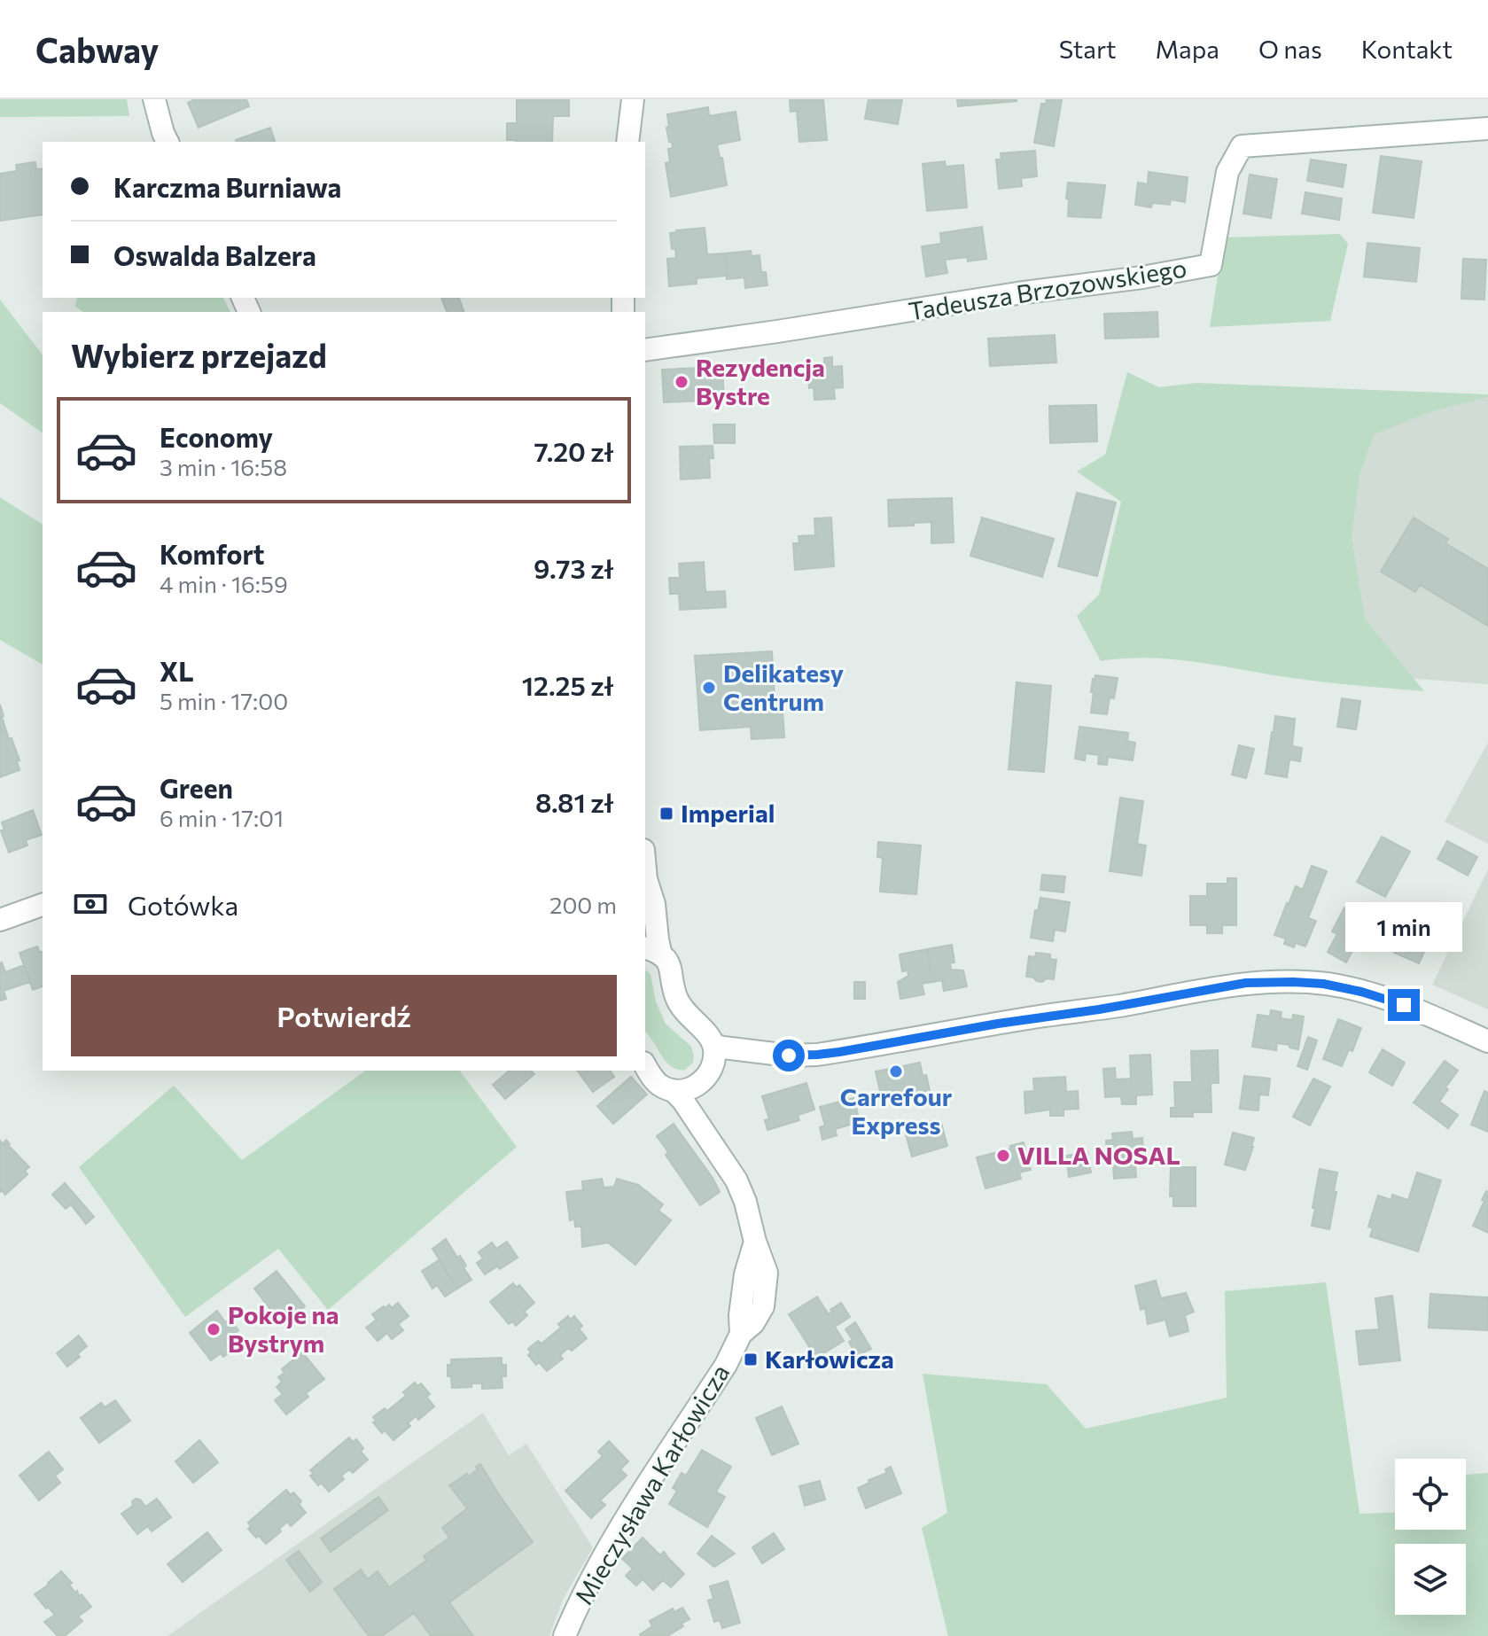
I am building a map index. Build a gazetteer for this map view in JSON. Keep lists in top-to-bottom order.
{
  "streets": {
    "street": ["Tadeusza Brzozowskiego", "Mieczysława Karłowicza"]
  },
  "places": {
    "other": [
      "Rezydencja Bystre",
      "Delikatesy Centrum",
      "Carrefour Express",
      "VILLA NOSAL",
      "Pokoje na Bystrym"
    ],
    "transit": ["Imperial", "Karłowicza"]
  },
  "page": {
    "header": "Cabway",
    "nav": [
      "Start",
      "Mapa",
      "O nas",
      "Kontakt"
    ],
    "banner": ["Karczma Burniawa", "Oswalda Balzera"],
    "heading": "Wybierz przejazd",
    "list": [
      {
        "name": "Economy",
        "note": "3 min · 16:58",
        "value": "7.20 zł"
      },
      {
        "name": "Komfort",
        "note": "4 min · 16:59",
        "value": "9.73 zł"
      },
      {
        "name": "XL",
        "note": "5 min · 17:00",
        "value": "12.25 zł"
      },
      {
        "name": "Green",
        "note": "6 min · 17:01",
        "value": "8.81 zł"
      }
    ],
    "pay": ["Gotówka", "200 m"],
    "bubble": "1 min",
    "buttons": "Potwierdź"
  }
}
